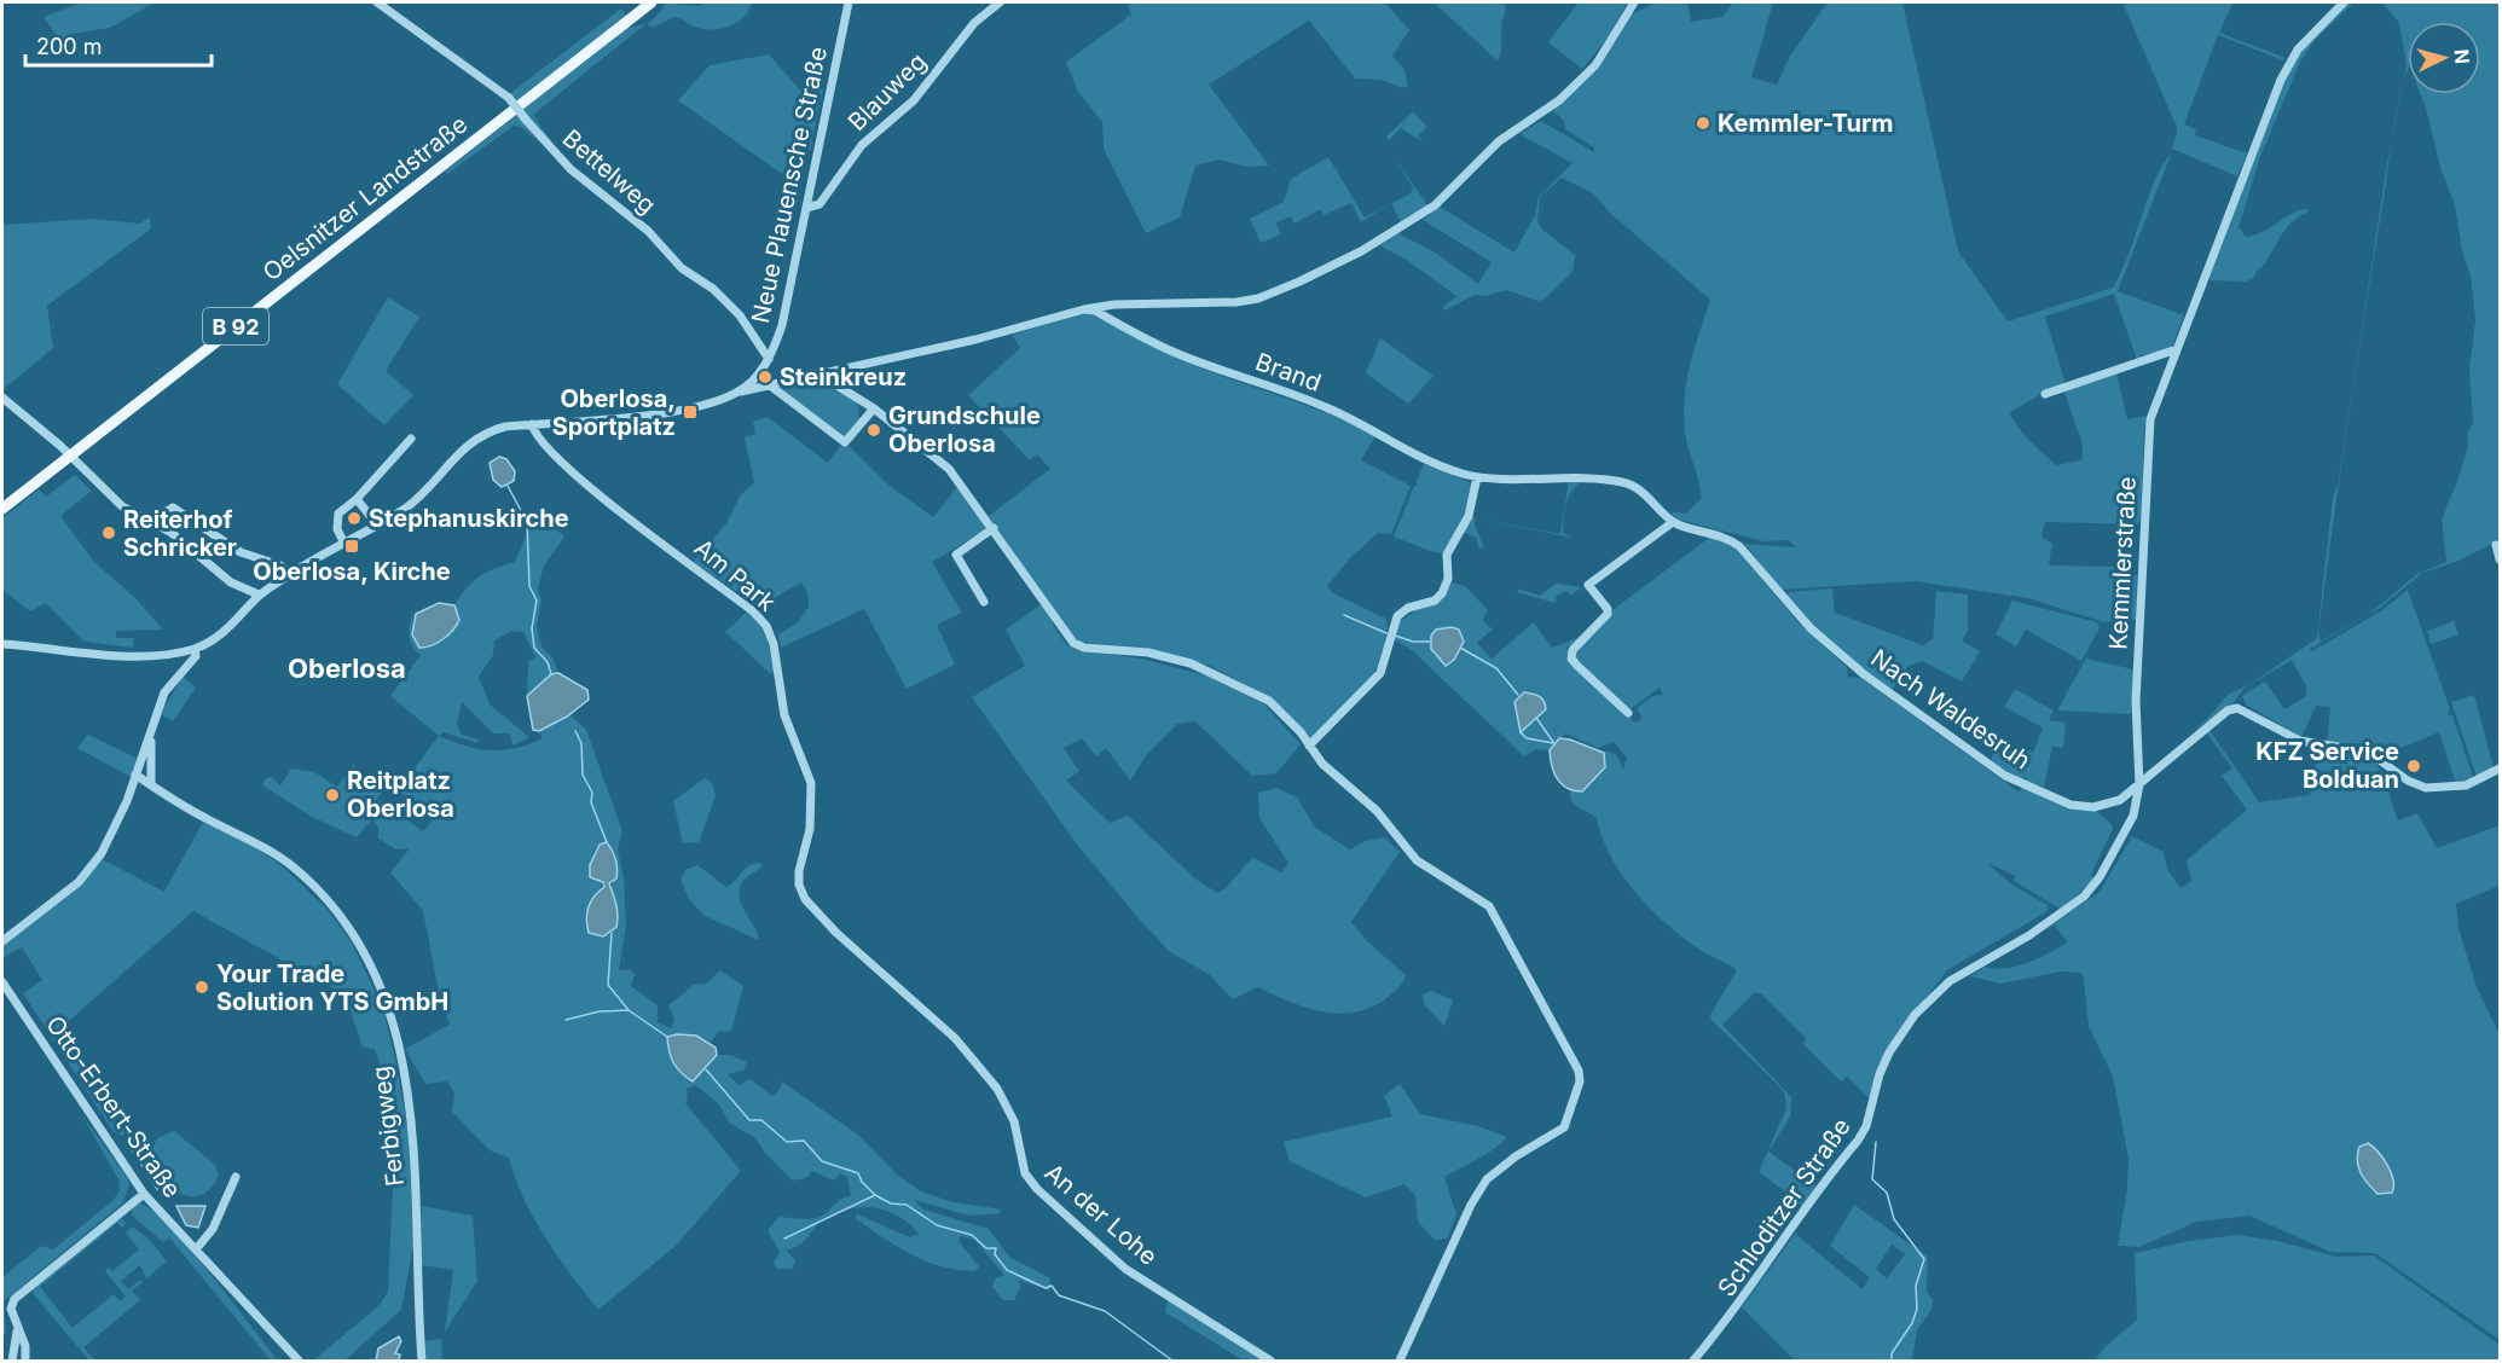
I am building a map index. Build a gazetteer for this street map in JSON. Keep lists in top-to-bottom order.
{
  "streets": {
    "main road": ["Oelsnitzer Landstraße", "B 92"],
    "street": [
      "Blauweg",
      "Bettelweg",
      "Neue Plauensche Straße",
      "Brand",
      "Kemmlerstraße",
      "Am Park",
      "Nach Waldesruh",
      "Otto-Erbert-Straße",
      "Ferbigweg",
      "Schloditzer Straße",
      "An der Lohe"
    ]
  },
  "crossings": [
    ["Blauweg", "Neue Plauensche Straße"],
    ["Bettelweg", "Neue Plauensche Straße"],
    ["Neue Plauensche Straße", "Am Park"],
    ["Brand", "Nach Waldesruh"],
    ["Kemmlerstraße", "Nach Waldesruh"],
    ["Kemmlerstraße", "Schloditzer Straße"],
    ["Am Park", "An der Lohe"],
    ["Nach Waldesruh", "Schloditzer Straße"]
  ],
  "districts": ["Oberlosa"],
  "places": {
    "other": [
      "Kemmler-Turm",
      "Steinkreuz",
      "Grundschule Oberlosa",
      "Stephanuskirche",
      "Reiterhof Schricker",
      "KFZ Service Bolduan",
      "Reitplatz Oberlosa",
      "Your Trade Solution YTS GmbH"
    ],
    "transit": ["Oberlosa, Sportplatz", "Oberlosa, Kirche"]
  },
  "scale_bar": "200 m",
  "north": "right"
}
